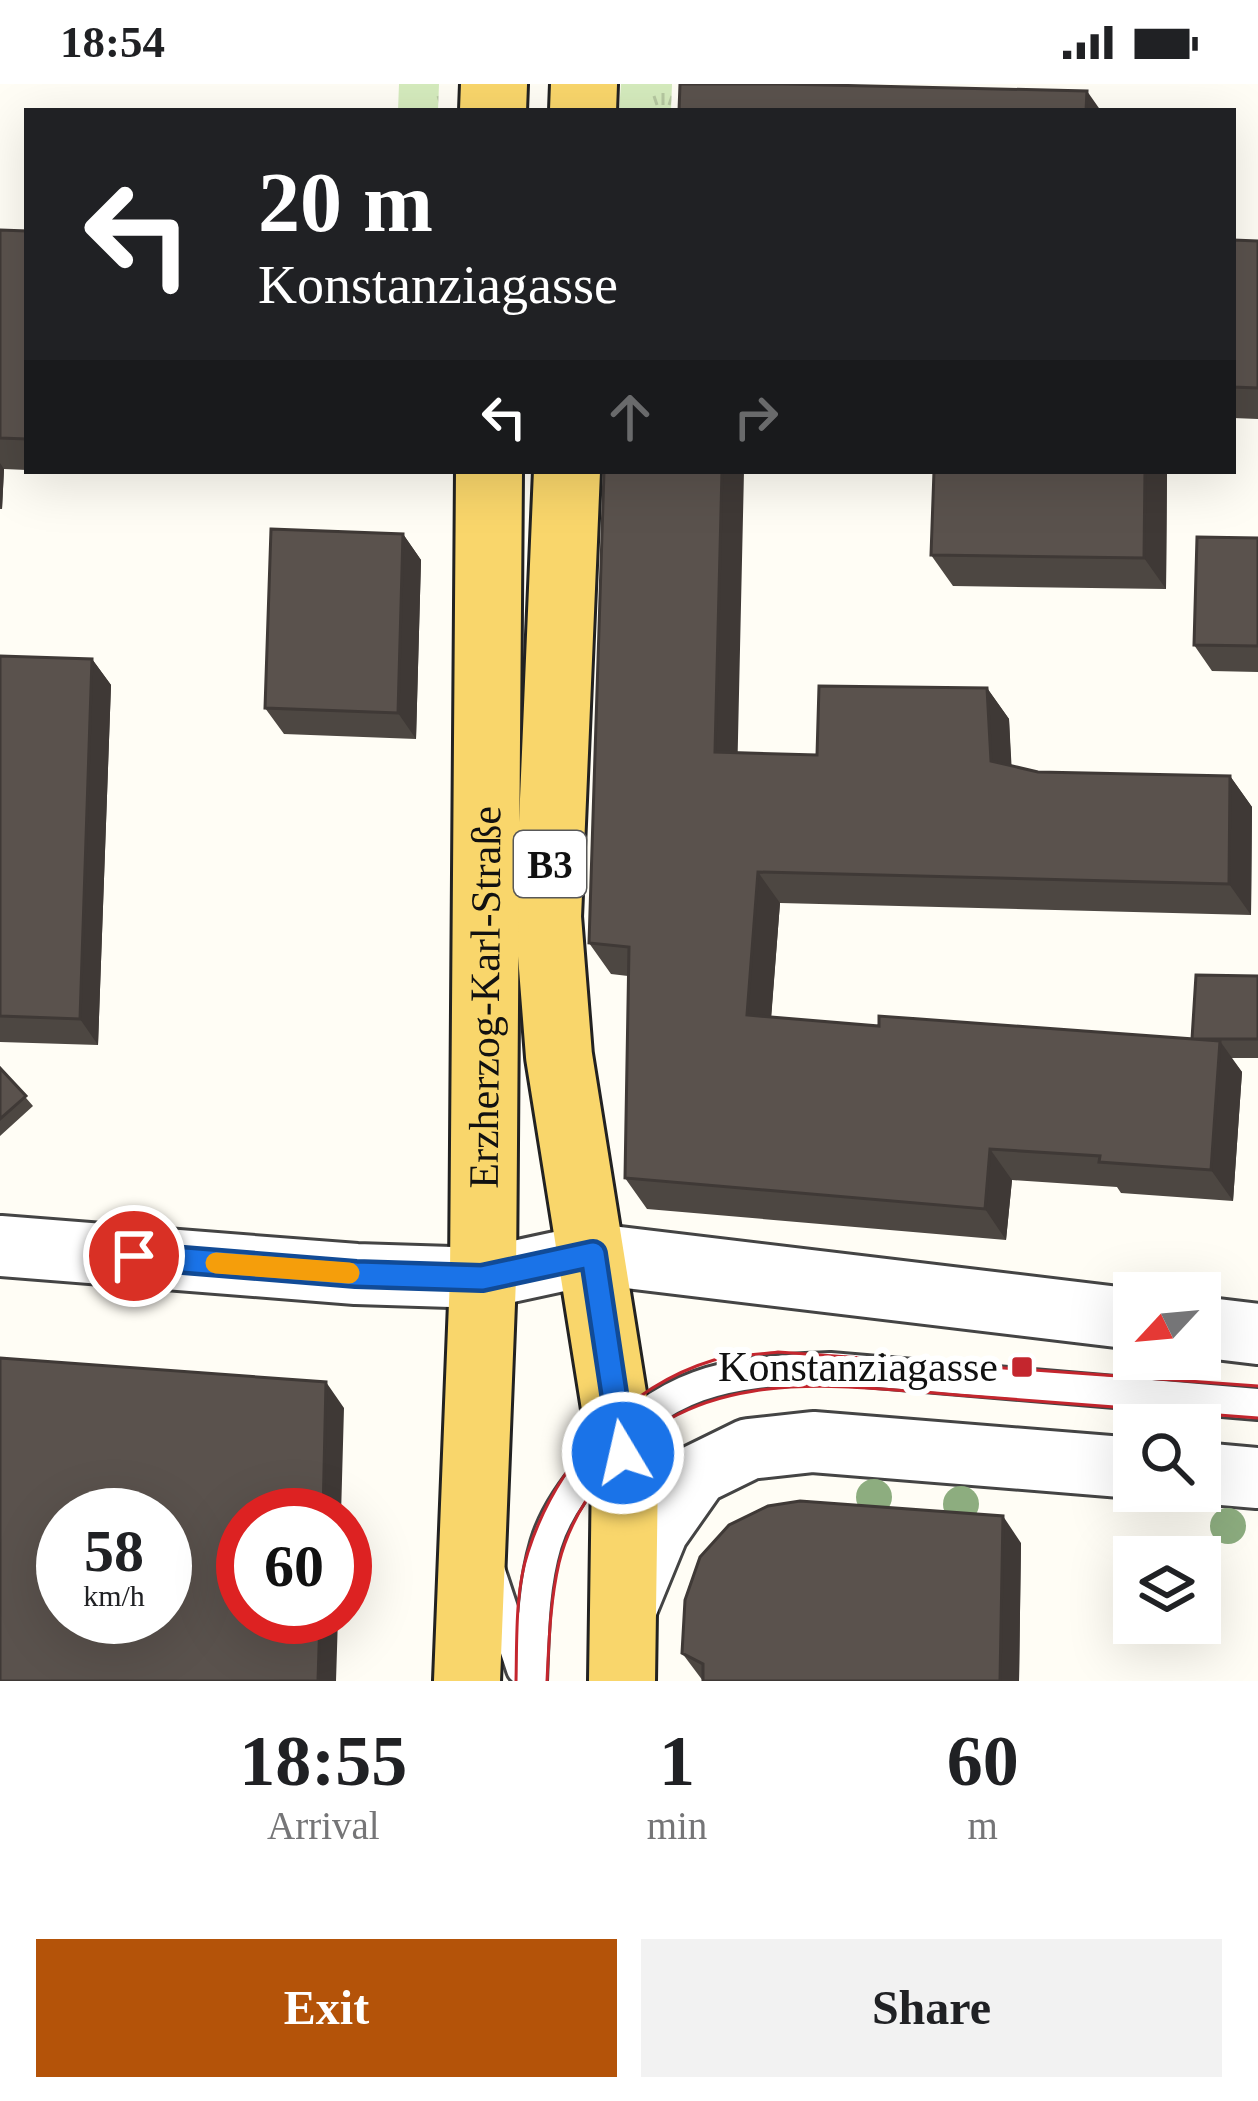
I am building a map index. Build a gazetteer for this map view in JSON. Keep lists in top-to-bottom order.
{
  "streets": {
    "main road": ["B3", "Erzherzog-Karl-Straße"]
  },
  "places": {
    "transit": ["Konstanziagasse"]
  },
  "north": "bottom left",
  "page": {
    "status": "18:54",
    "turn": ["20 m", "Konstanziagasse"],
    "speed": "58 km/h",
    "limit": "60",
    "eta": [
      "18:55",
      "Arrival",
      "1",
      "min",
      "60",
      "m"
    ],
    "buttons": ["Exit", "Share"]
  }
}
